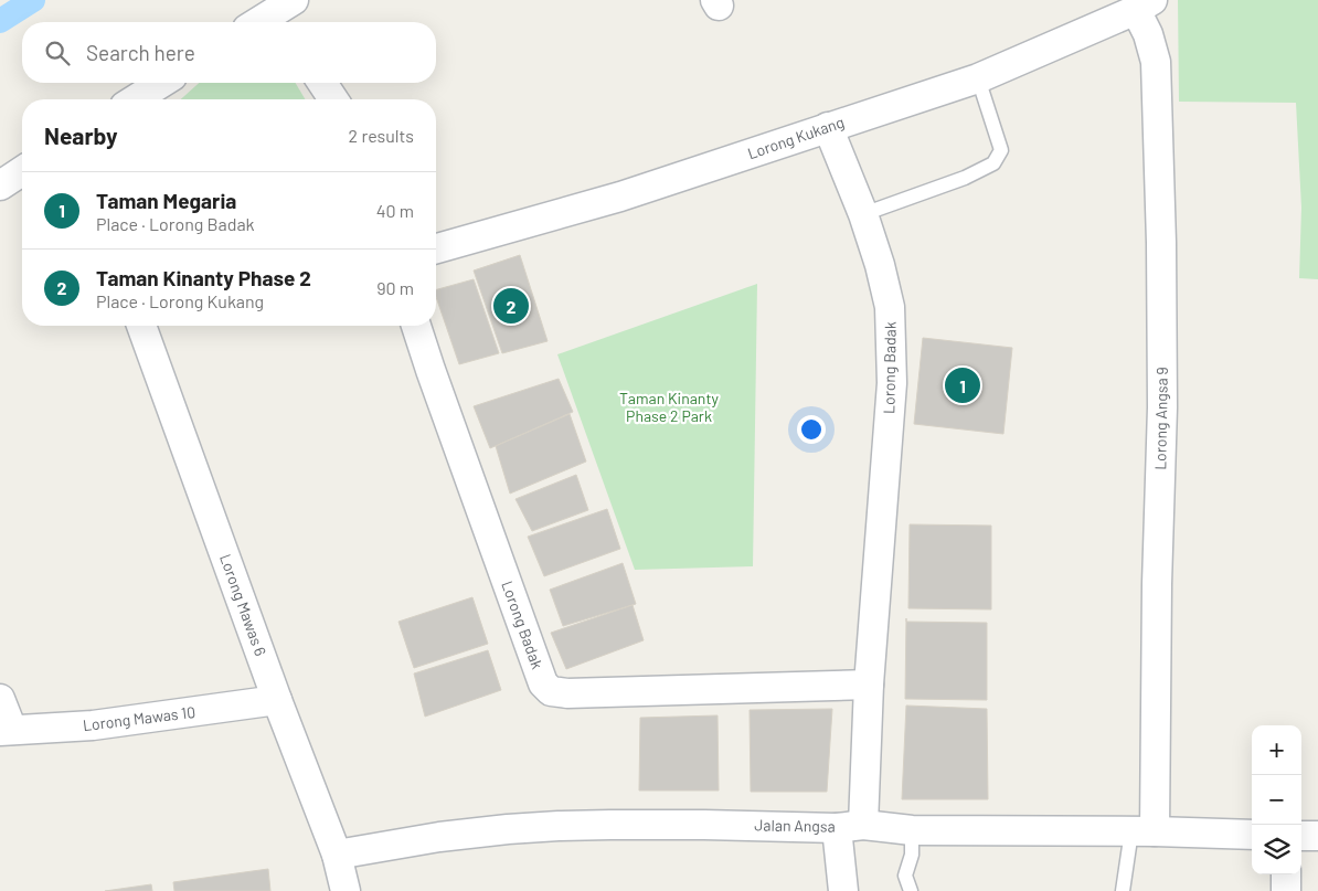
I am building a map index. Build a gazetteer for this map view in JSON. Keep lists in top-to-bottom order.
{
  "streets": {
    "street": [
      "Lorong Kukang",
      "Lorong Badak",
      "Lorong Angsa 9",
      "Lorong Mawas 6",
      "Lorong Mawas 10",
      "Jalan Angsa"
    ]
  },
  "crossings": [
    ["Lorong Kukang", "Lorong Badak"],
    ["Lorong Kukang", "Lorong Angsa 9"],
    ["Lorong Badak", "Jalan Angsa"],
    ["Lorong Angsa 9", "Jalan Angsa"],
    ["Lorong Mawas 6", "Lorong Mawas 10"],
    ["Lorong Mawas 6", "Jalan Angsa"]
  ],
  "parks": ["Taman Kinanty Phase 2 Park"],
  "page": {
    "search": "Search here",
    "heading": ["Nearby", "2 results"],
    "list": [
      {
        "mark": "1",
        "name": "Taman Megaria",
        "note": "Place · Lorong Badak",
        "value": "40 m"
      },
      {
        "mark": "2",
        "name": "Taman Kinanty Phase 2",
        "note": "Place · Lorong Kukang",
        "value": "90 m"
      }
    ],
    "pins": ["2", "1"],
    "map_buttons": ["+", "−"]
  }
}
